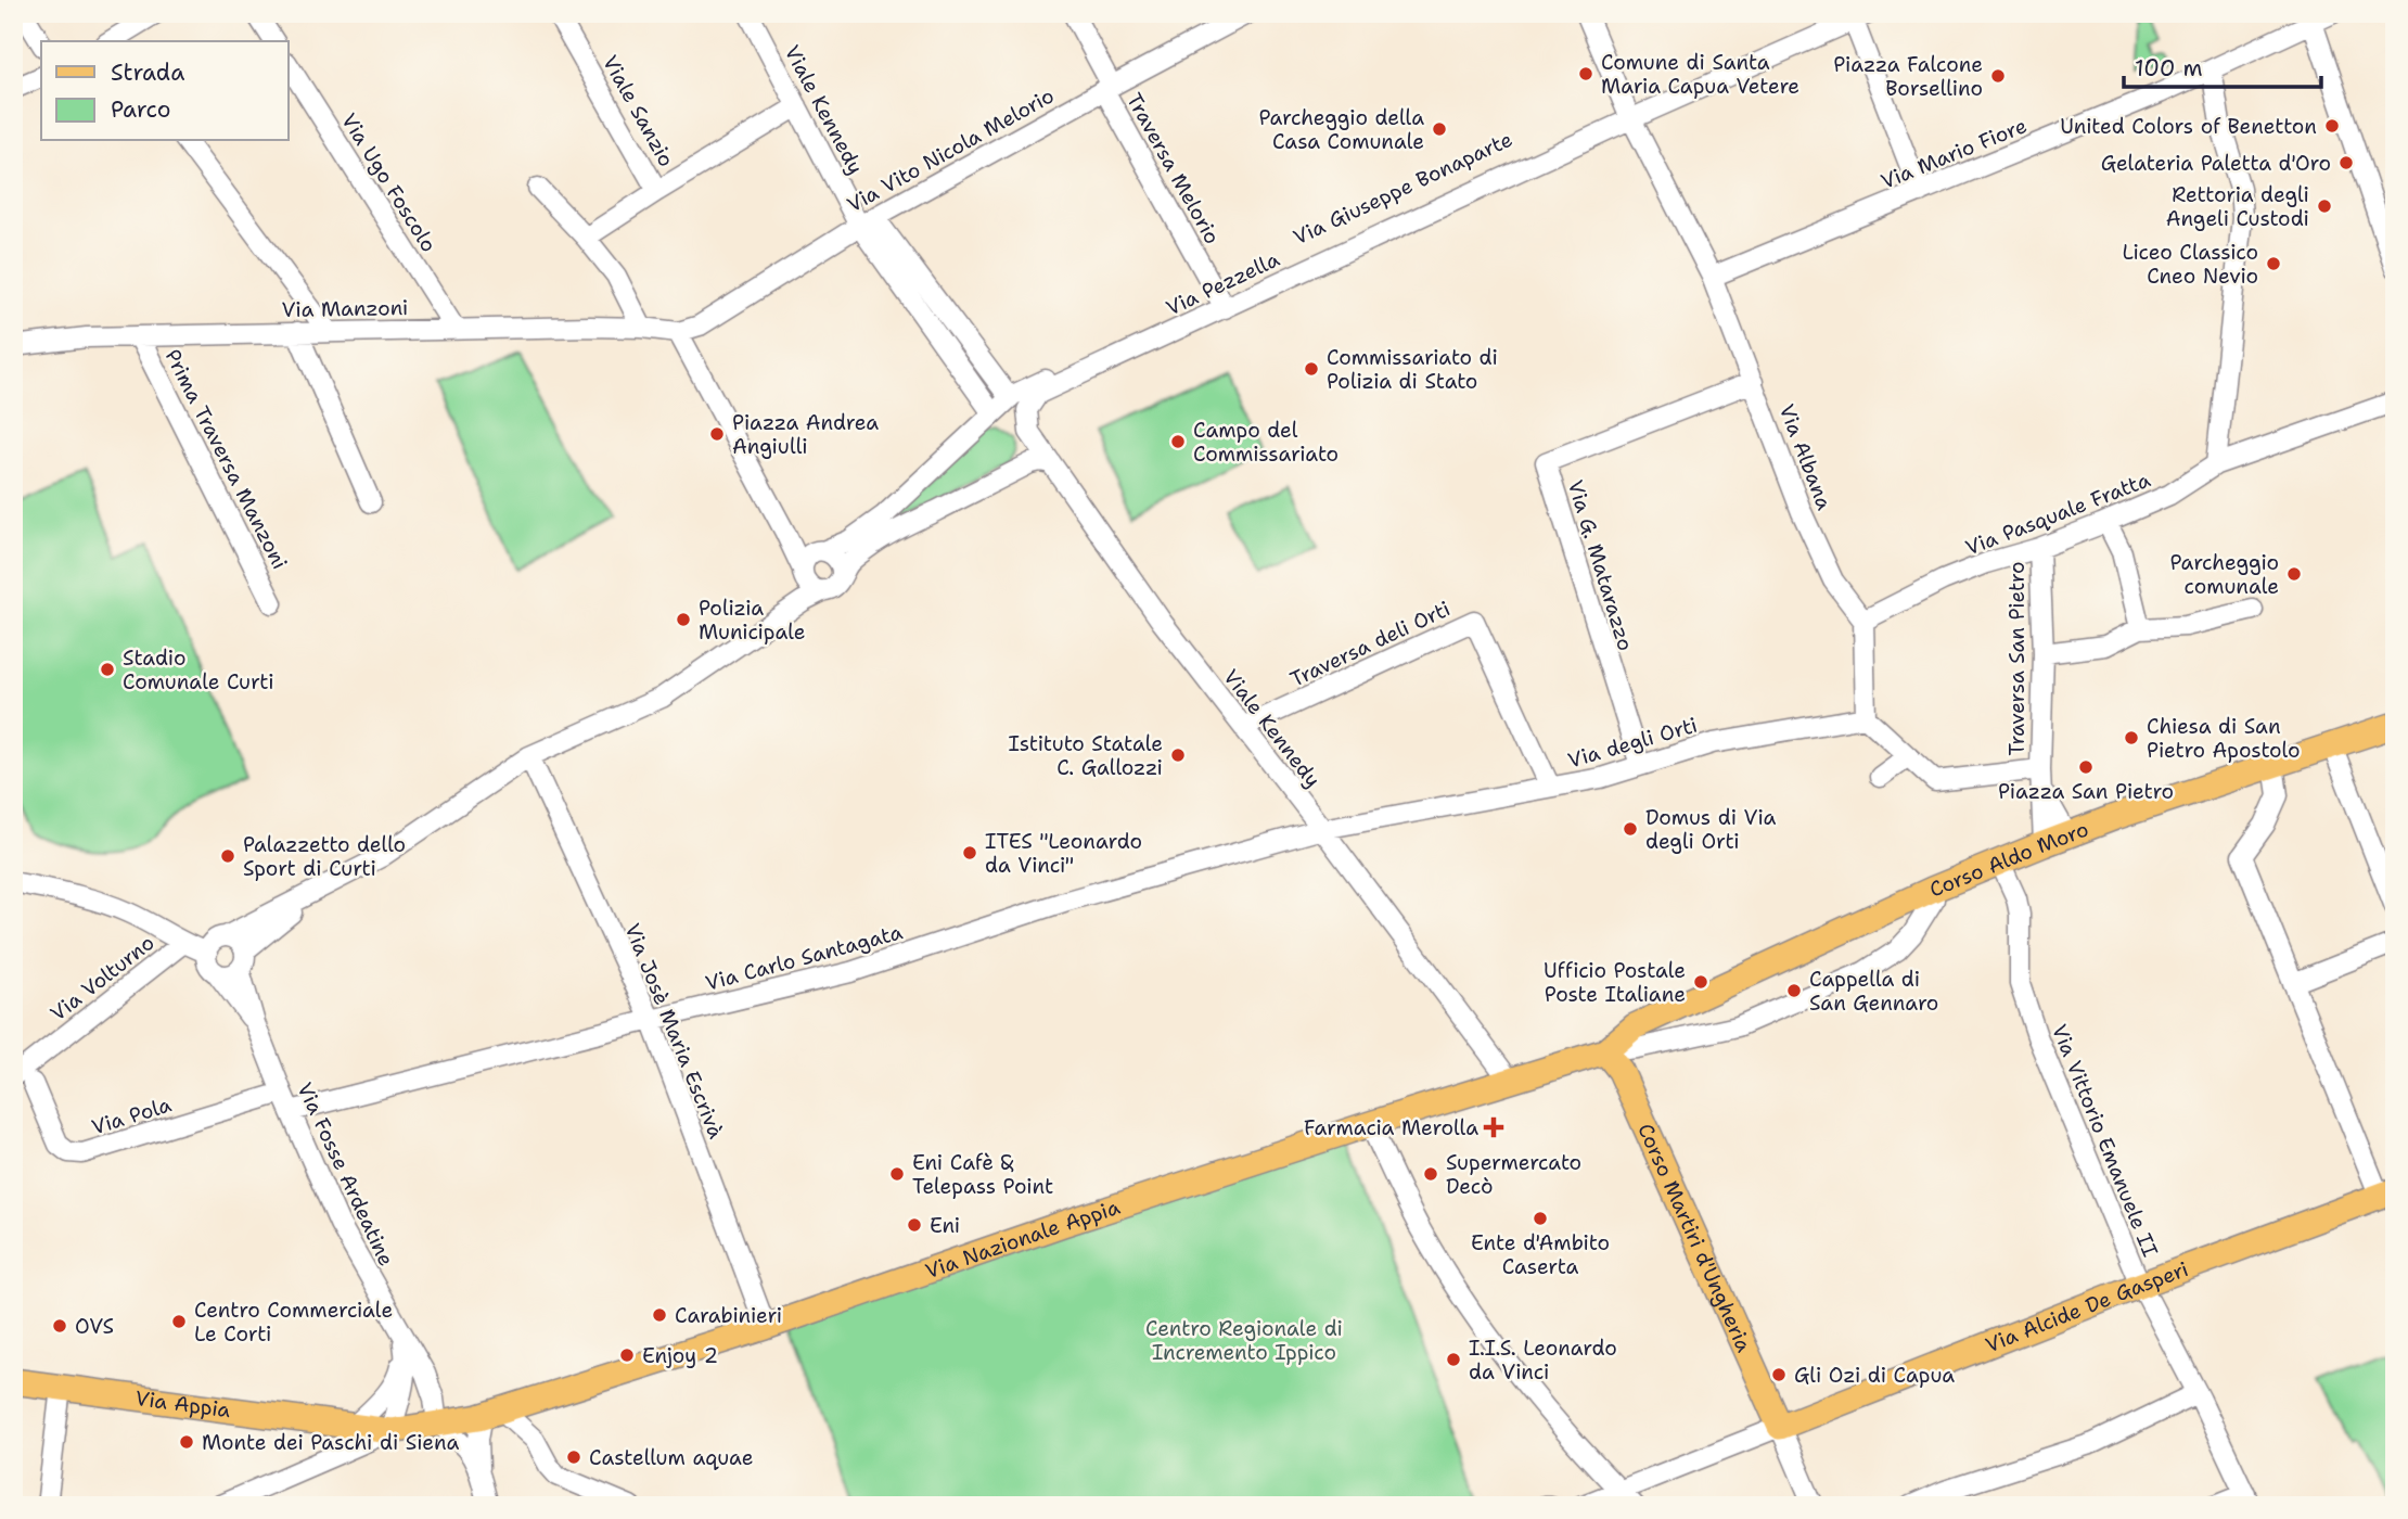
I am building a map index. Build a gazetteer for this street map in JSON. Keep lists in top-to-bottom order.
{
  "streets": {
    "main road": [
      "Corso Aldo Moro",
      "Corso Martiri d'Ungheria",
      "Via Nazionale Appia",
      "Via Alcide De Gasperi",
      "Via Appia"
    ],
    "street": [
      "Viale Kennedy",
      "Viale Sanzio",
      "Via Vito Nicola Melorio",
      "Via Mario Fiore",
      "Traversa Melorio",
      "Via Ugo Foscolo",
      "Via Pezzella",
      "Via Manzoni",
      "Via Albana",
      "Prima Traversa Manzoni",
      "Via Pasquale Fratta",
      "Via G. Matarazzo",
      "Traversa deli Orti",
      "Traversa San Pietro",
      "Via degli Orti",
      "Via Carlo Santagata",
      "Via Volturno",
      "Via Josè Maria Escrivà",
      "Via Pola",
      "Via Vittorio Emanuele II",
      "Via Fosse Ardeatine"
    ]
  },
  "crossings": [
    ["Viale Kennedy", "Via Vito Nicola Melorio"],
    ["Viale Kennedy", "Via Pezzella"],
    ["Viale Kennedy", "Traversa deli Orti"],
    ["Viale Kennedy", "Via degli Orti"],
    ["Viale Kennedy", "Via Carlo Santagata"],
    ["Viale Kennedy", "Via Nazionale Appia"],
    ["Via Vito Nicola Melorio", "Traversa Melorio"],
    ["Via Vito Nicola Melorio", "Via Manzoni"],
    ["Via Mario Fiore", "Via Albana"],
    ["Traversa Melorio", "Via Pezzella"],
    ["Via Ugo Foscolo", "Via Manzoni"],
    ["Via Pezzella", "Via Albana"],
    ["Via Manzoni", "Prima Traversa Manzoni"],
    ["Via Albana", "Via Pasquale Fratta"],
    ["Via Albana", "Via G. Matarazzo"],
    ["Via Pasquale Fratta", "Traversa San Pietro"],
    ["Via G. Matarazzo", "Via degli Orti"],
    ["Traversa deli Orti", "Via degli Orti"],
    ["Via degli Orti", "Via Carlo Santagata"],
    ["Corso Aldo Moro", "Via Vittorio Emanuele II"],
    ["Corso Aldo Moro", "Corso Martiri d'Ungheria"],
    ["Corso Aldo Moro", "Via Nazionale Appia"],
    ["Via Carlo Santagata", "Via Josè Maria Escrivà"],
    ["Via Carlo Santagata", "Via Fosse Ardeatine"],
    ["Via Josè Maria Escrivà", "Via Nazionale Appia"],
    ["Via Pola", "Via Fosse Ardeatine"],
    ["Via Vittorio Emanuele II", "Via Alcide De Gasperi"],
    ["Via Fosse Ardeatine", "Via Nazionale Appia"],
    ["Via Fosse Ardeatine", "Via Appia"],
    ["Corso Martiri d'Ungheria", "Via Nazionale Appia"],
    ["Corso Martiri d'Ungheria", "Via Alcide De Gasperi"],
    ["Via Nazionale Appia", "Via Appia"]
  ],
  "parks": ["Centro Regionale di Incremento Ippico"],
  "places": {
    "other": [
      "Comune di Santa Maria Capua Vetere",
      "Piazza Falcone Borsellino",
      "United Colors of Benetton",
      "Parcheggio della Casa Comunale",
      "Gelateria Paletta d'Oro",
      "Rettoria degli Angeli Custodi",
      "Liceo Classico Cneo Nevio",
      "Commissariato di Polizia di Stato",
      "Piazza Andrea Angiulli",
      "Campo del Commissariato",
      "Parcheggio comunale",
      "Polizia Municipale",
      "Stadio Comunale Curti",
      "Chiesa di San Pietro Apostolo",
      "Istituto Statale C. Gallozzi",
      "Piazza San Pietro",
      "Domus di Via degli Orti",
      "ITES \"Leonardo da Vinci\"",
      "Palazzetto dello Sport di Curti",
      "Ufficio Postale Poste Italiane",
      "Cappella di San Gennaro",
      "Eni Cafè & Telepass Point",
      "Supermercato Decò",
      "Ente d'Ambito Caserta",
      "Eni",
      "Carabinieri",
      "Centro Commerciale Le Corti",
      "OVS",
      "Enjoy 2",
      "I.I.S. Leonardo da Vinci",
      "Gli Ozi di Capua",
      "Monte dei Paschi di Siena",
      "Castellum aquae"
    ],
    "health": ["Farmacia Merolla"]
  },
  "legend": ["Strada", "Parco"],
  "scale_bar": "100 m"
}
